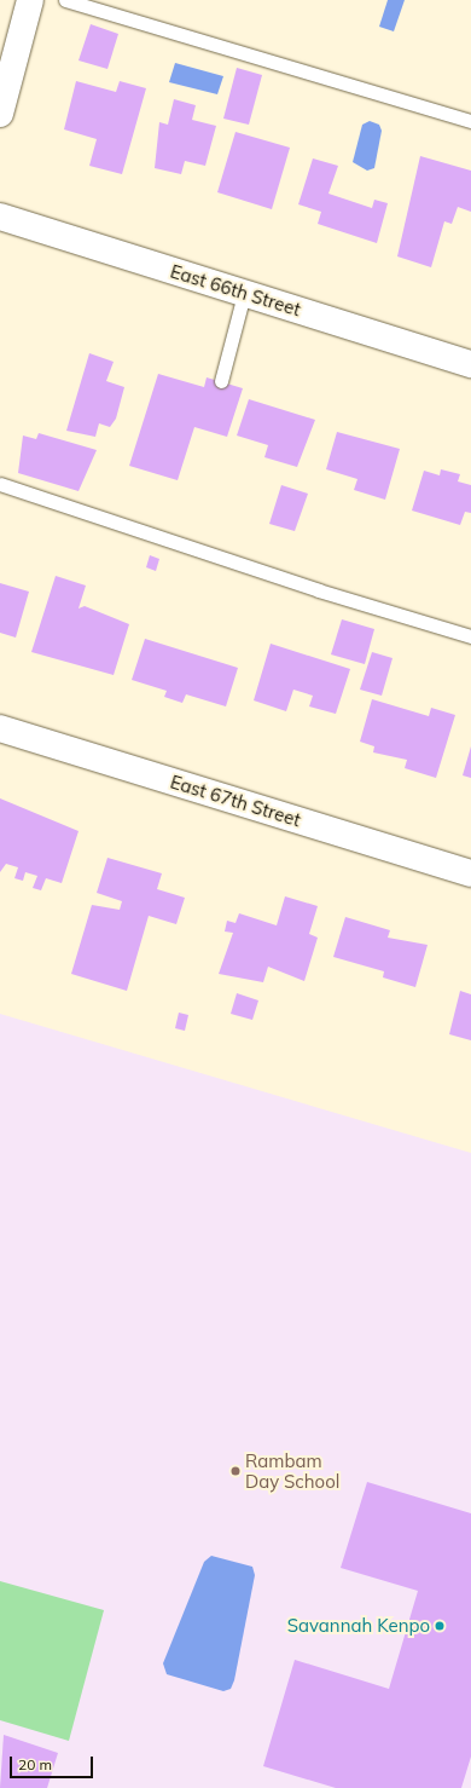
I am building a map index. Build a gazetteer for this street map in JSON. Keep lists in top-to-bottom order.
{
  "streets": {
    "street": ["East 66th Street", "East 67th Street"]
  },
  "places": ["Rambam Day School", "Savannah Kenpo"],
  "scale_bar": "20 m"
}
